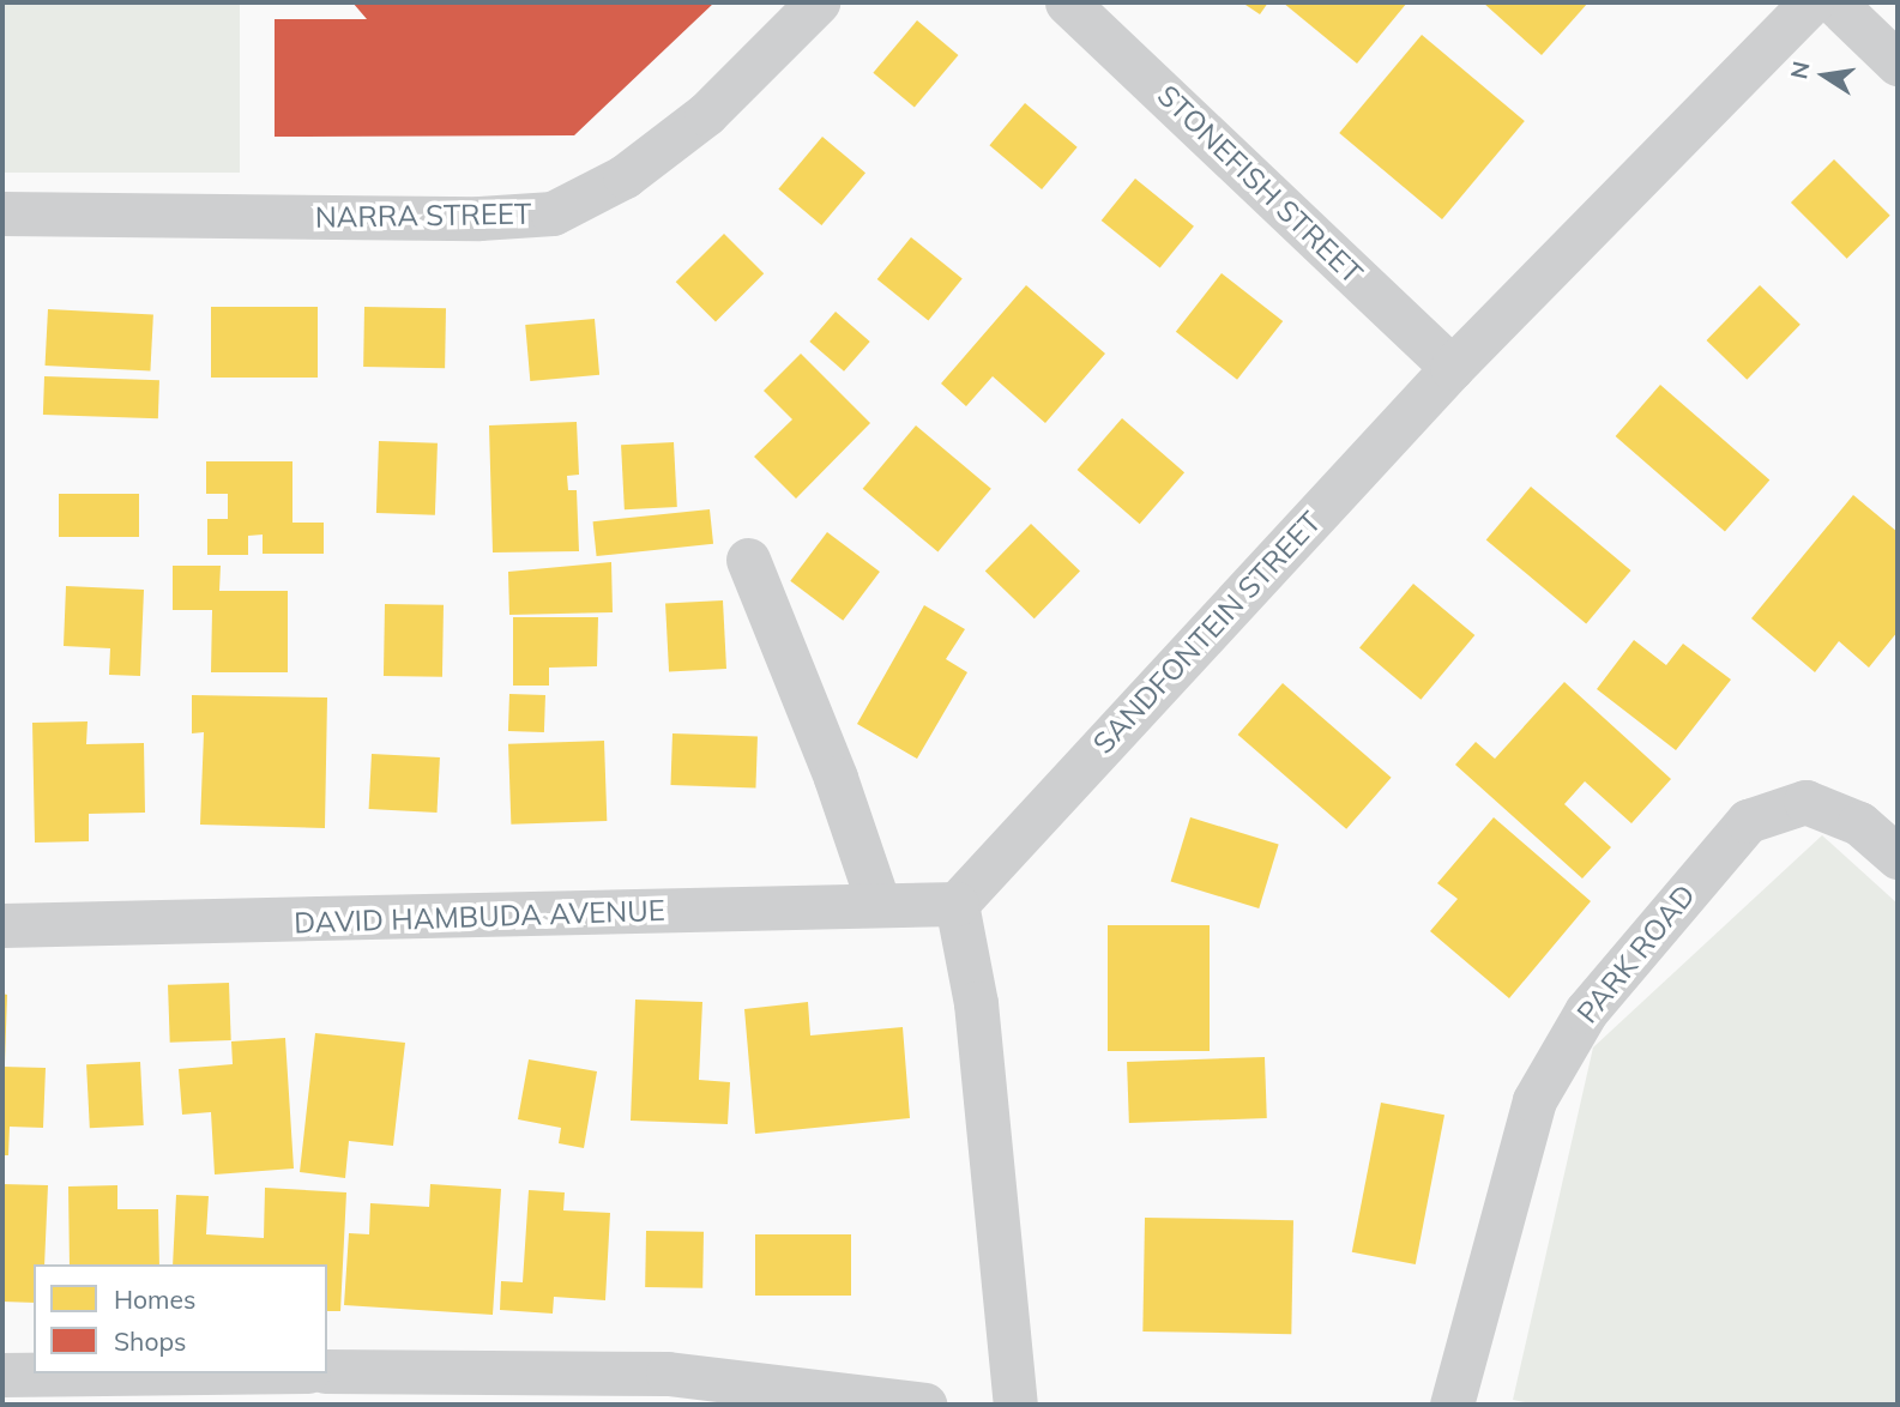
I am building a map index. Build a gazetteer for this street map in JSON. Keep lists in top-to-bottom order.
{
  "streets": {
    "street": [
      "STONEFISH STREET",
      "NARRA STREET",
      "SANDFONTEIN STREET",
      "DAVID HAMBUDA AVENUE",
      "PARK ROAD"
    ]
  },
  "crossings": [
    ["STONEFISH STREET", "SANDFONTEIN STREET"],
    ["SANDFONTEIN STREET", "DAVID HAMBUDA AVENUE"]
  ],
  "legend": ["Homes", "Shops"],
  "north": "left"
}
